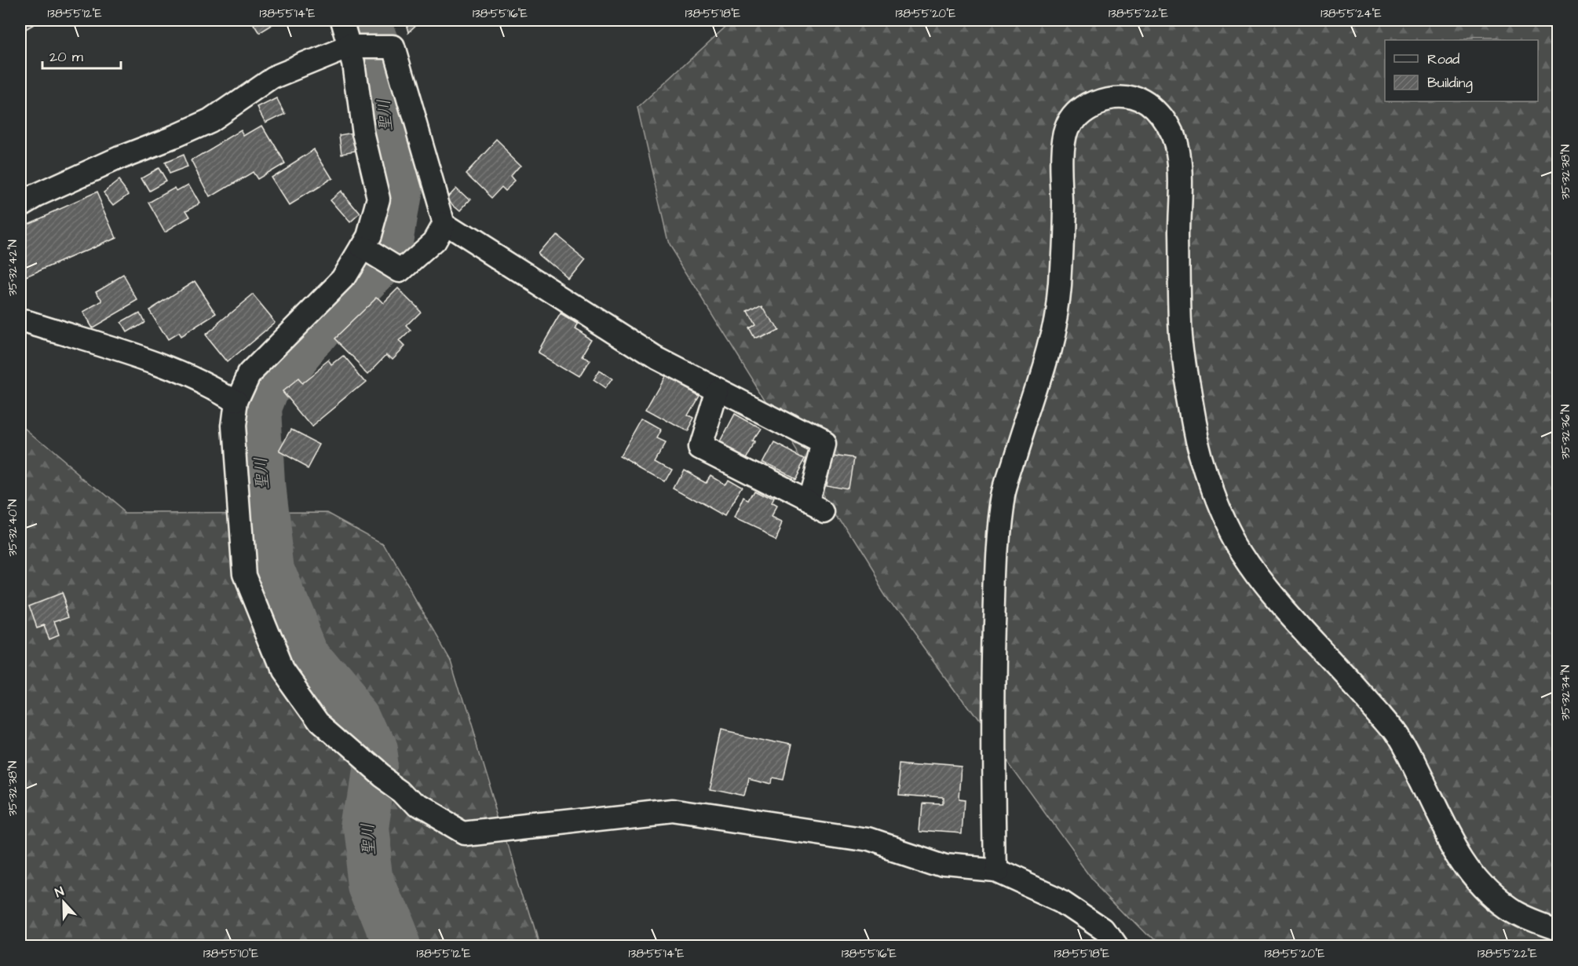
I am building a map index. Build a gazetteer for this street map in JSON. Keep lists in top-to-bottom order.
{
  "water": ["聖川"],
  "legend": ["Road", "Building"],
  "scale_bar": "20 m",
  "north": "top",
  "coordinates": [
    "138°55'12\"E",
    "138°55'14\"E",
    "138°55'16\"E",
    "138°55'18\"E",
    "138°55'20\"E",
    "138°55'22\"E",
    "138°55'24\"E",
    "35°32'38\"N",
    "35°32'42\"N",
    "35°32'36\"N",
    "35°32'40\"N",
    "35°32'34\"N",
    "138°55'10\"E"
  ]
}
